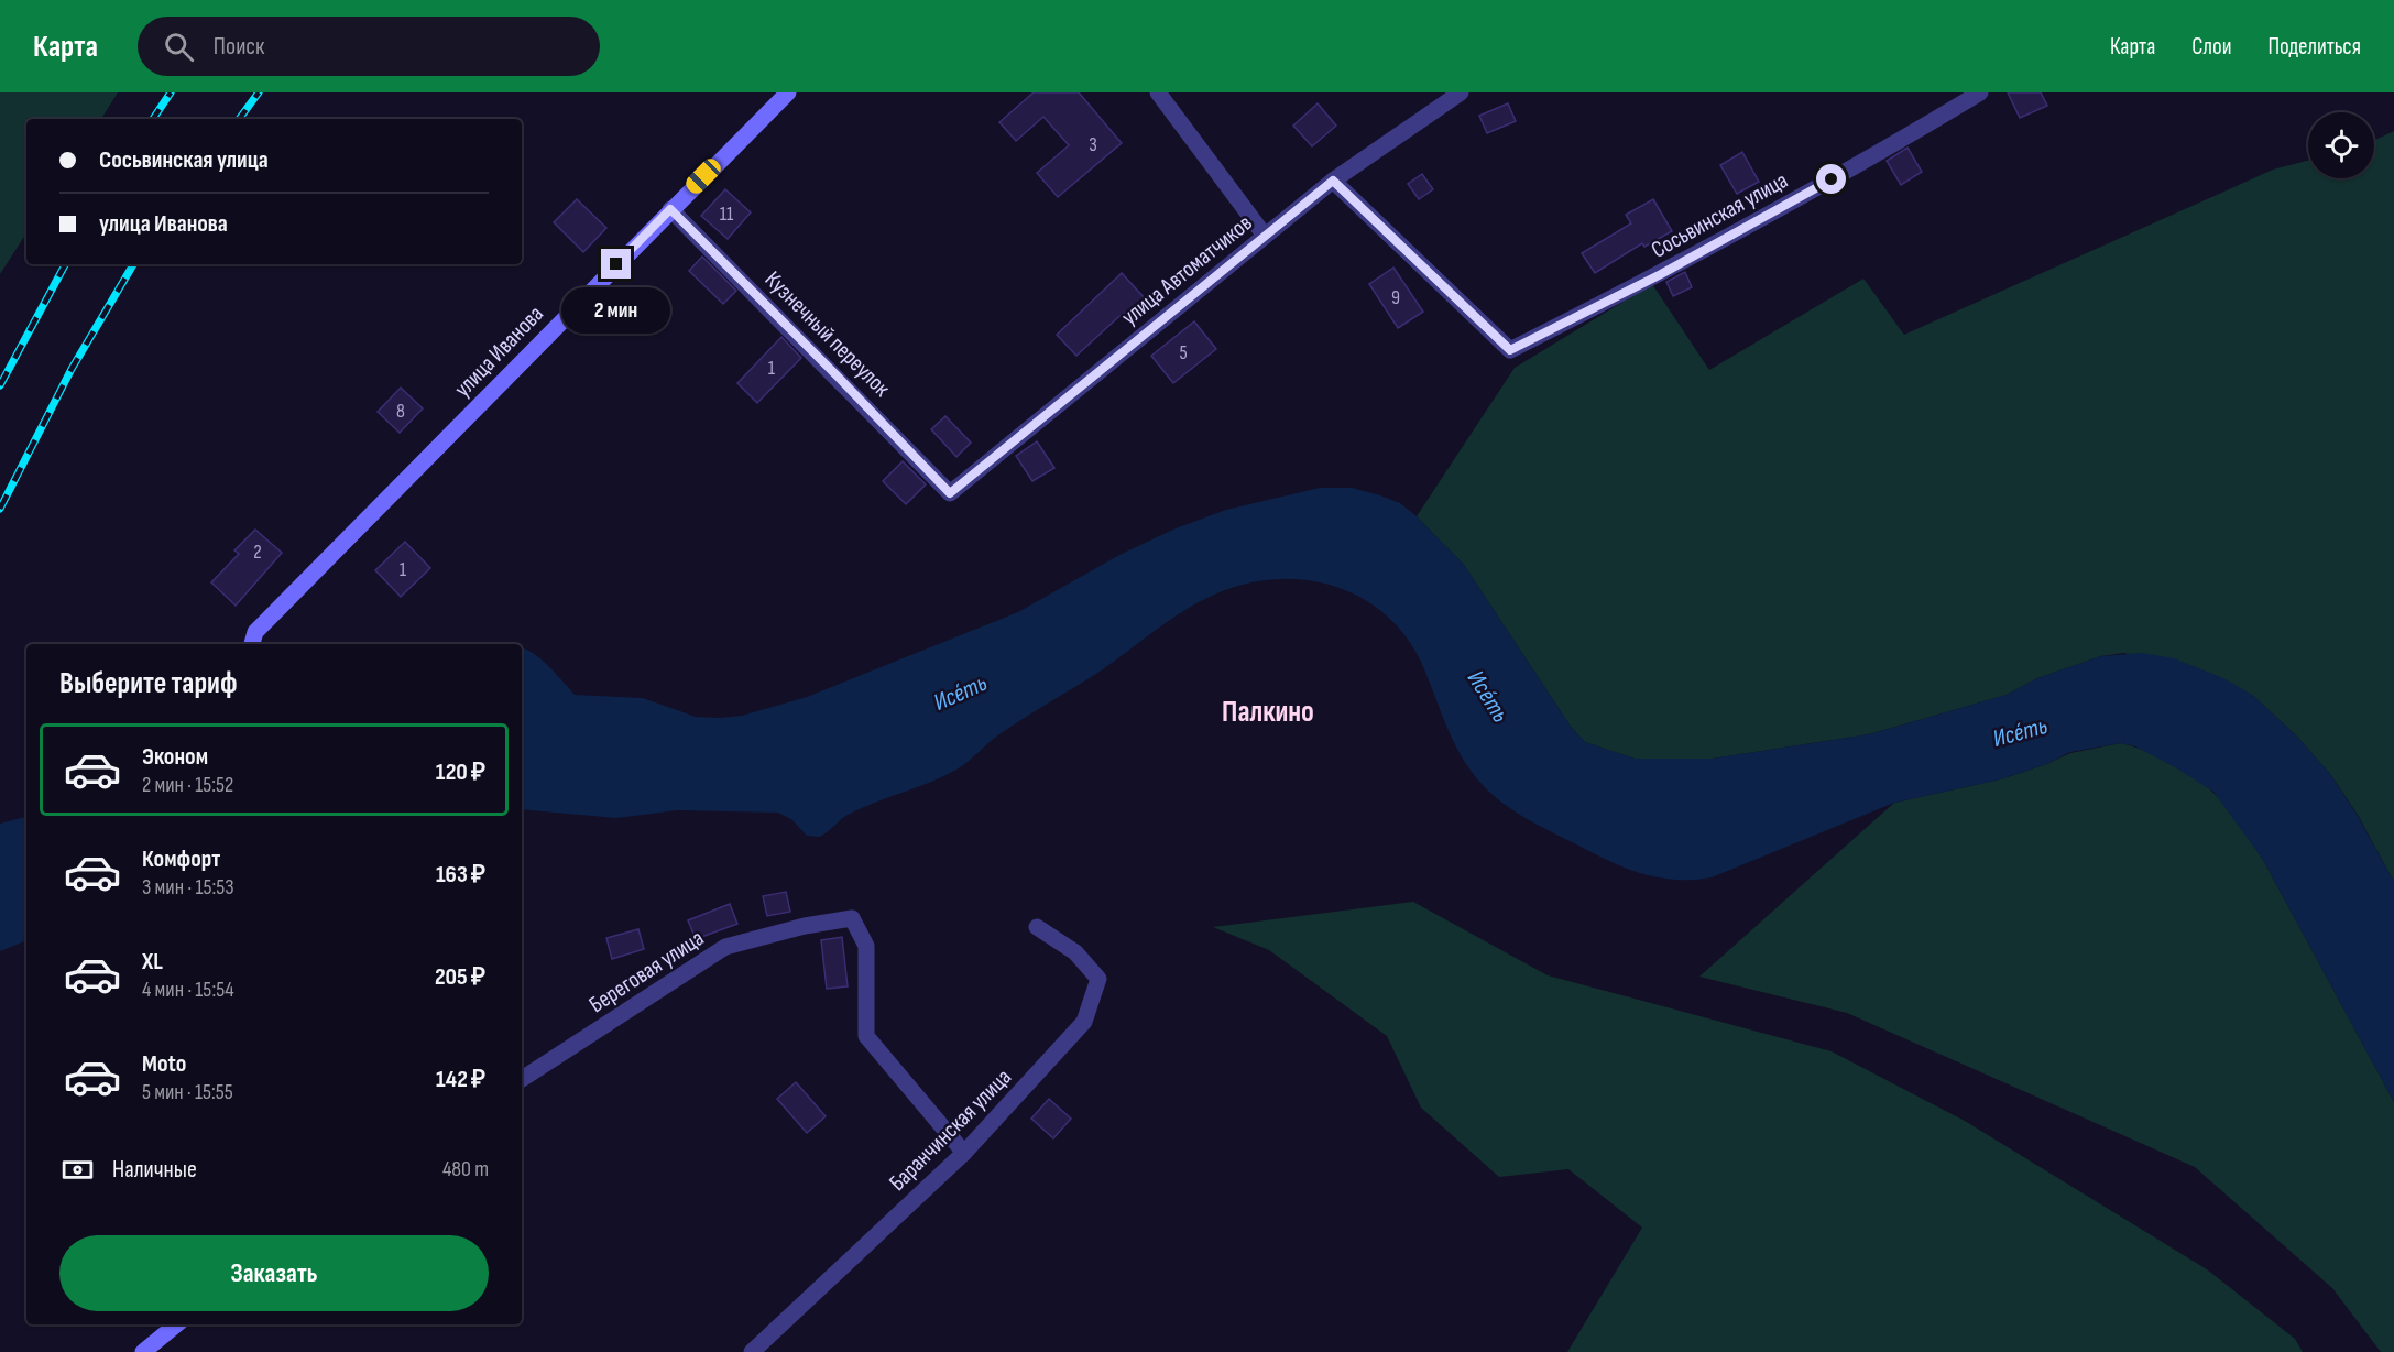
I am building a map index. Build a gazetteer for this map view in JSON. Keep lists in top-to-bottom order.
{
  "streets": {
    "street": [
      "Сосьвинская улица",
      "улица Автоматчиков",
      "Кузнечный переулок",
      "улица Иванова",
      "Береговая улица",
      "Баранчинская улица"
    ]
  },
  "crossings": [
    ["Сосьвинская улица", "улица Автоматчиков"],
    ["улица Автоматчиков", "Кузнечный переулок"],
    ["Кузнечный переулок", "улица Иванова"],
    ["Береговая улица", "Баранчинская улица"]
  ],
  "districts": ["Палкино"],
  "water": ["Исе́ть"],
  "house_numbers": [
    "3",
    "11",
    "9",
    "5",
    "1",
    "8",
    "2",
    "1"
  ],
  "page": {
    "header": "Карта",
    "search": "Поиск",
    "nav": ["Карта", "Слои", "Поделиться"],
    "banner": ["Сосьвинская улица", "улица Иванова"],
    "bubble": "2 мин",
    "heading": "Выберите тариф",
    "list": [
      {
        "name": "Эконом",
        "note": "2 мин · 15:52",
        "value": "120 ₽"
      },
      {
        "name": "Комфорт",
        "note": "3 мин · 15:53",
        "value": "163 ₽"
      },
      {
        "name": "XL",
        "note": "4 мин · 15:54",
        "value": "205 ₽"
      },
      {
        "name": "Moto",
        "note": "5 мин · 15:55",
        "value": "142 ₽"
      }
    ],
    "pay": ["Наличные", "480 m"],
    "buttons": "Заказать"
  }
}
